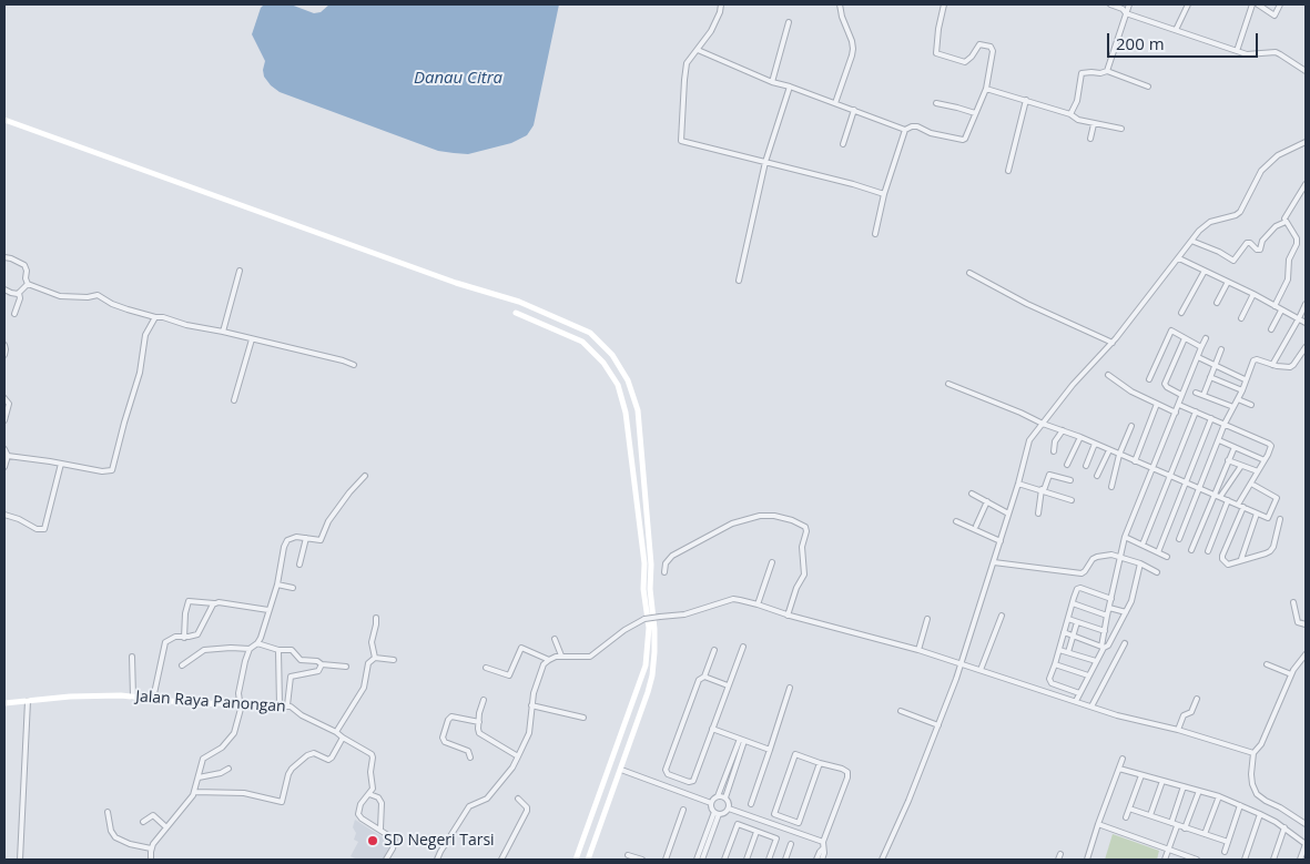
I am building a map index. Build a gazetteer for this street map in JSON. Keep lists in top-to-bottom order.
{
  "streets": {
    "street": ["Jalan Raya Panongan"]
  },
  "water": ["Danau Citra"],
  "places": ["SD Negeri Tarsi"],
  "scale_bar": "200 m"
}
